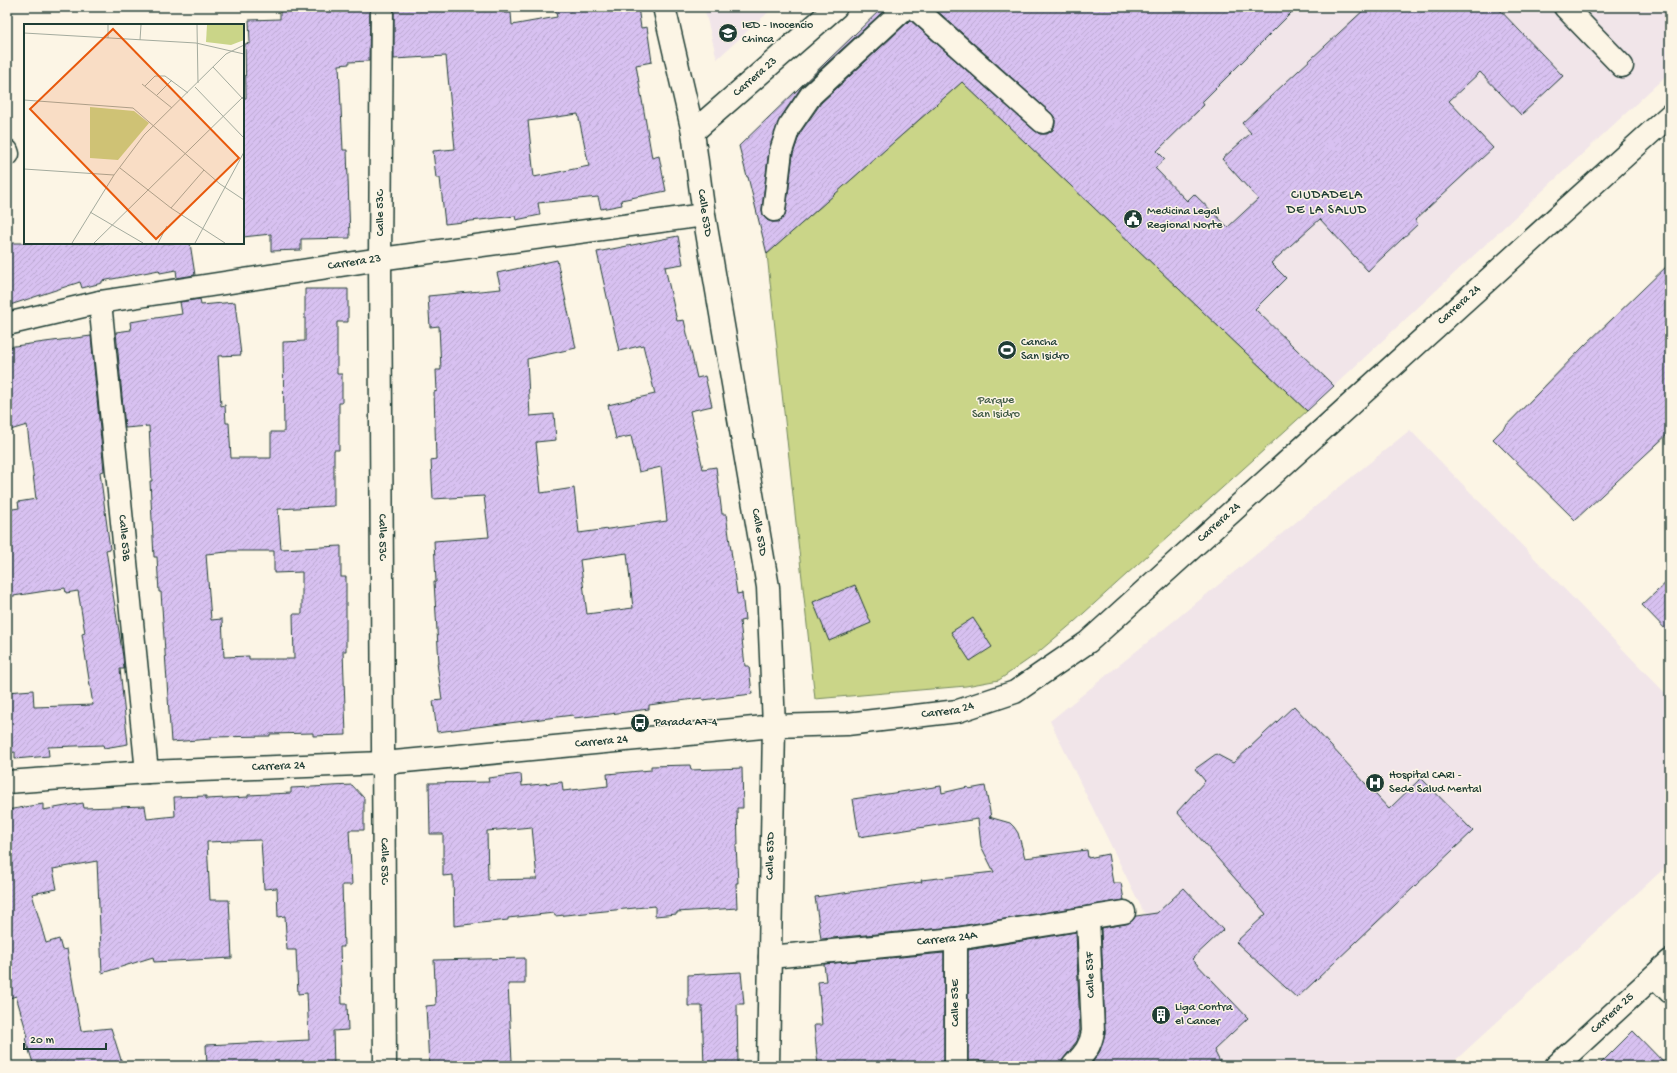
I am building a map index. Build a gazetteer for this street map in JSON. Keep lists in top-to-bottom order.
{
  "streets": {
    "street": [
      "Carrera 23",
      "Calle 53C",
      "Calle 53D",
      "Carrera 24",
      "Calle 53B",
      "Carrera 24A",
      "Calle 53F",
      "Calle 53E",
      "Carrera 25"
    ]
  },
  "crossings": [
    ["Carrera 23", "Calle 53C"],
    ["Carrera 23", "Calle 53D"],
    ["Carrera 23", "Calle 53B"],
    ["Calle 53C", "Carrera 24"],
    ["Calle 53D", "Carrera 24"],
    ["Calle 53D", "Carrera 24A"],
    ["Carrera 24", "Calle 53B"],
    ["Carrera 24A", "Calle 53F"],
    ["Carrera 24A", "Calle 53E"]
  ],
  "districts": ["CIUDADELA DE LA SALUD"],
  "parks": ["Parque San Isidro"],
  "places": {
    "school or university": ["IED - Inocencio Chinca"],
    "public building": ["Medicina Legal Regional Norte"],
    "sports": ["Cancha San Isidro"],
    "bus stop": ["Parada A7-4"],
    "hospital": ["Hospital CARI - Sede Salud Mental"],
    "building": ["Liga Contra el Cancer"]
  },
  "scale_bar": "20 m"
}
